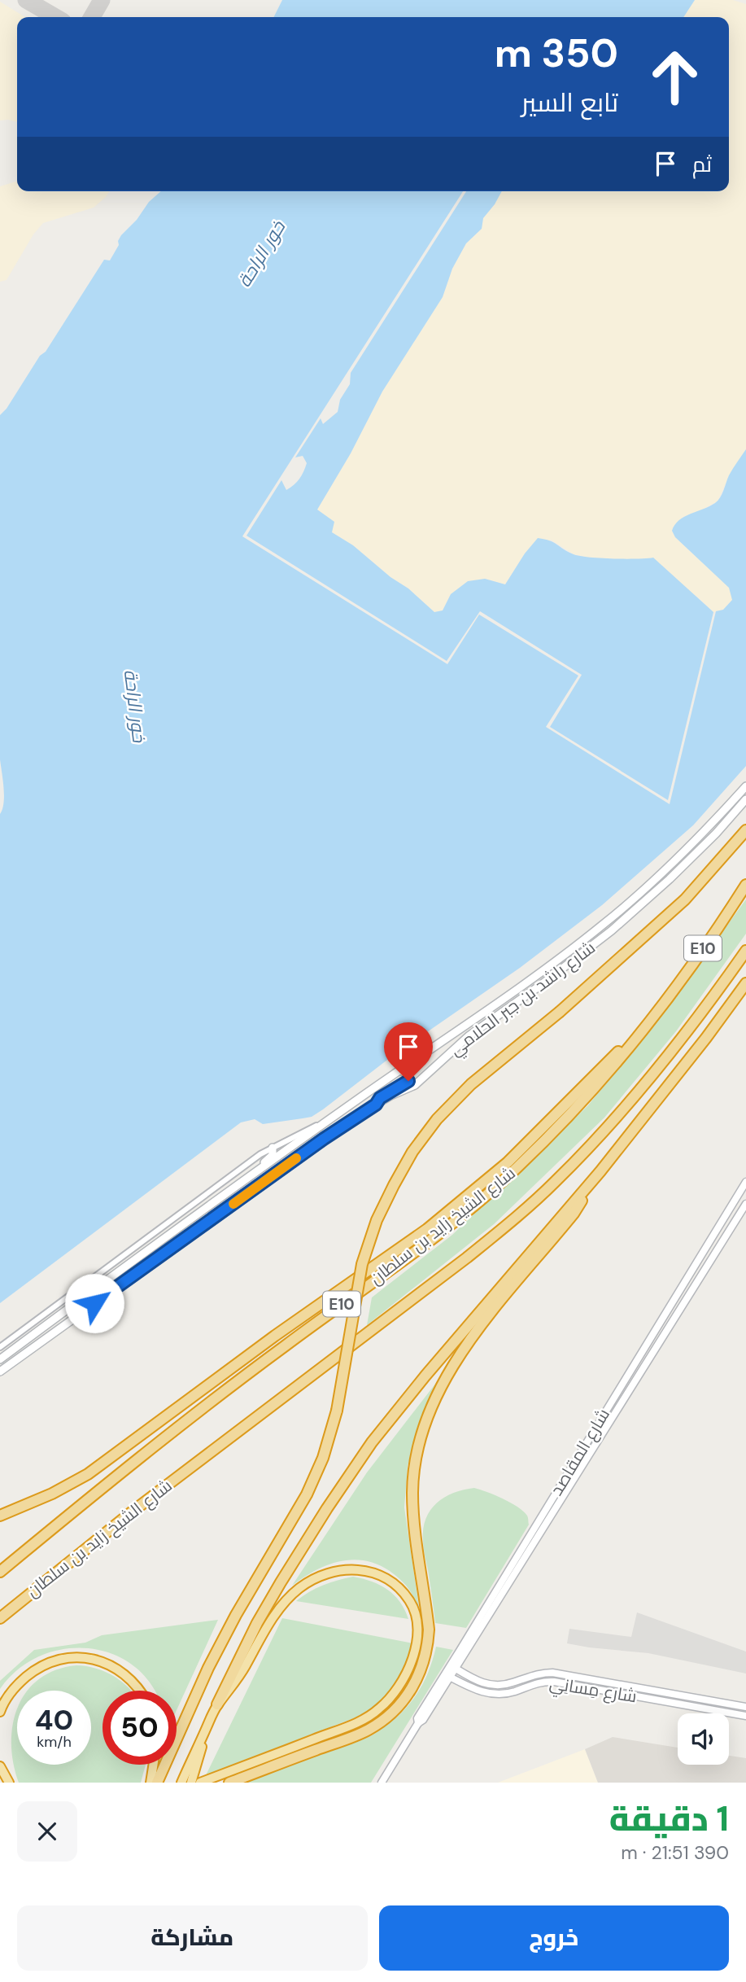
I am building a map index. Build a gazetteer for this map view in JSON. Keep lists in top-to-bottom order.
{
  "streets": {
    "highway": ["E10", "شارع الشيخ زايد بن سلطان"],
    "main road": ["شارع راشد بن جبر الحلامي"],
    "street": ["شارع المقاصد", "شارع مِسانِي"]
  },
  "crossings": [
    ["شارع المقاصد", "شارع مِسانِي"]
  ],
  "water": ["خور الراحة"],
  "page": {
    "turn": ["350 m", "تابع السير"],
    "then": "ثم",
    "speed": "40 km/h",
    "limit": "50",
    "heading": ["1 دقيقة", "390 m · 21:51"],
    "buttons": ["خروج", "مشاركة"]
  }
}
